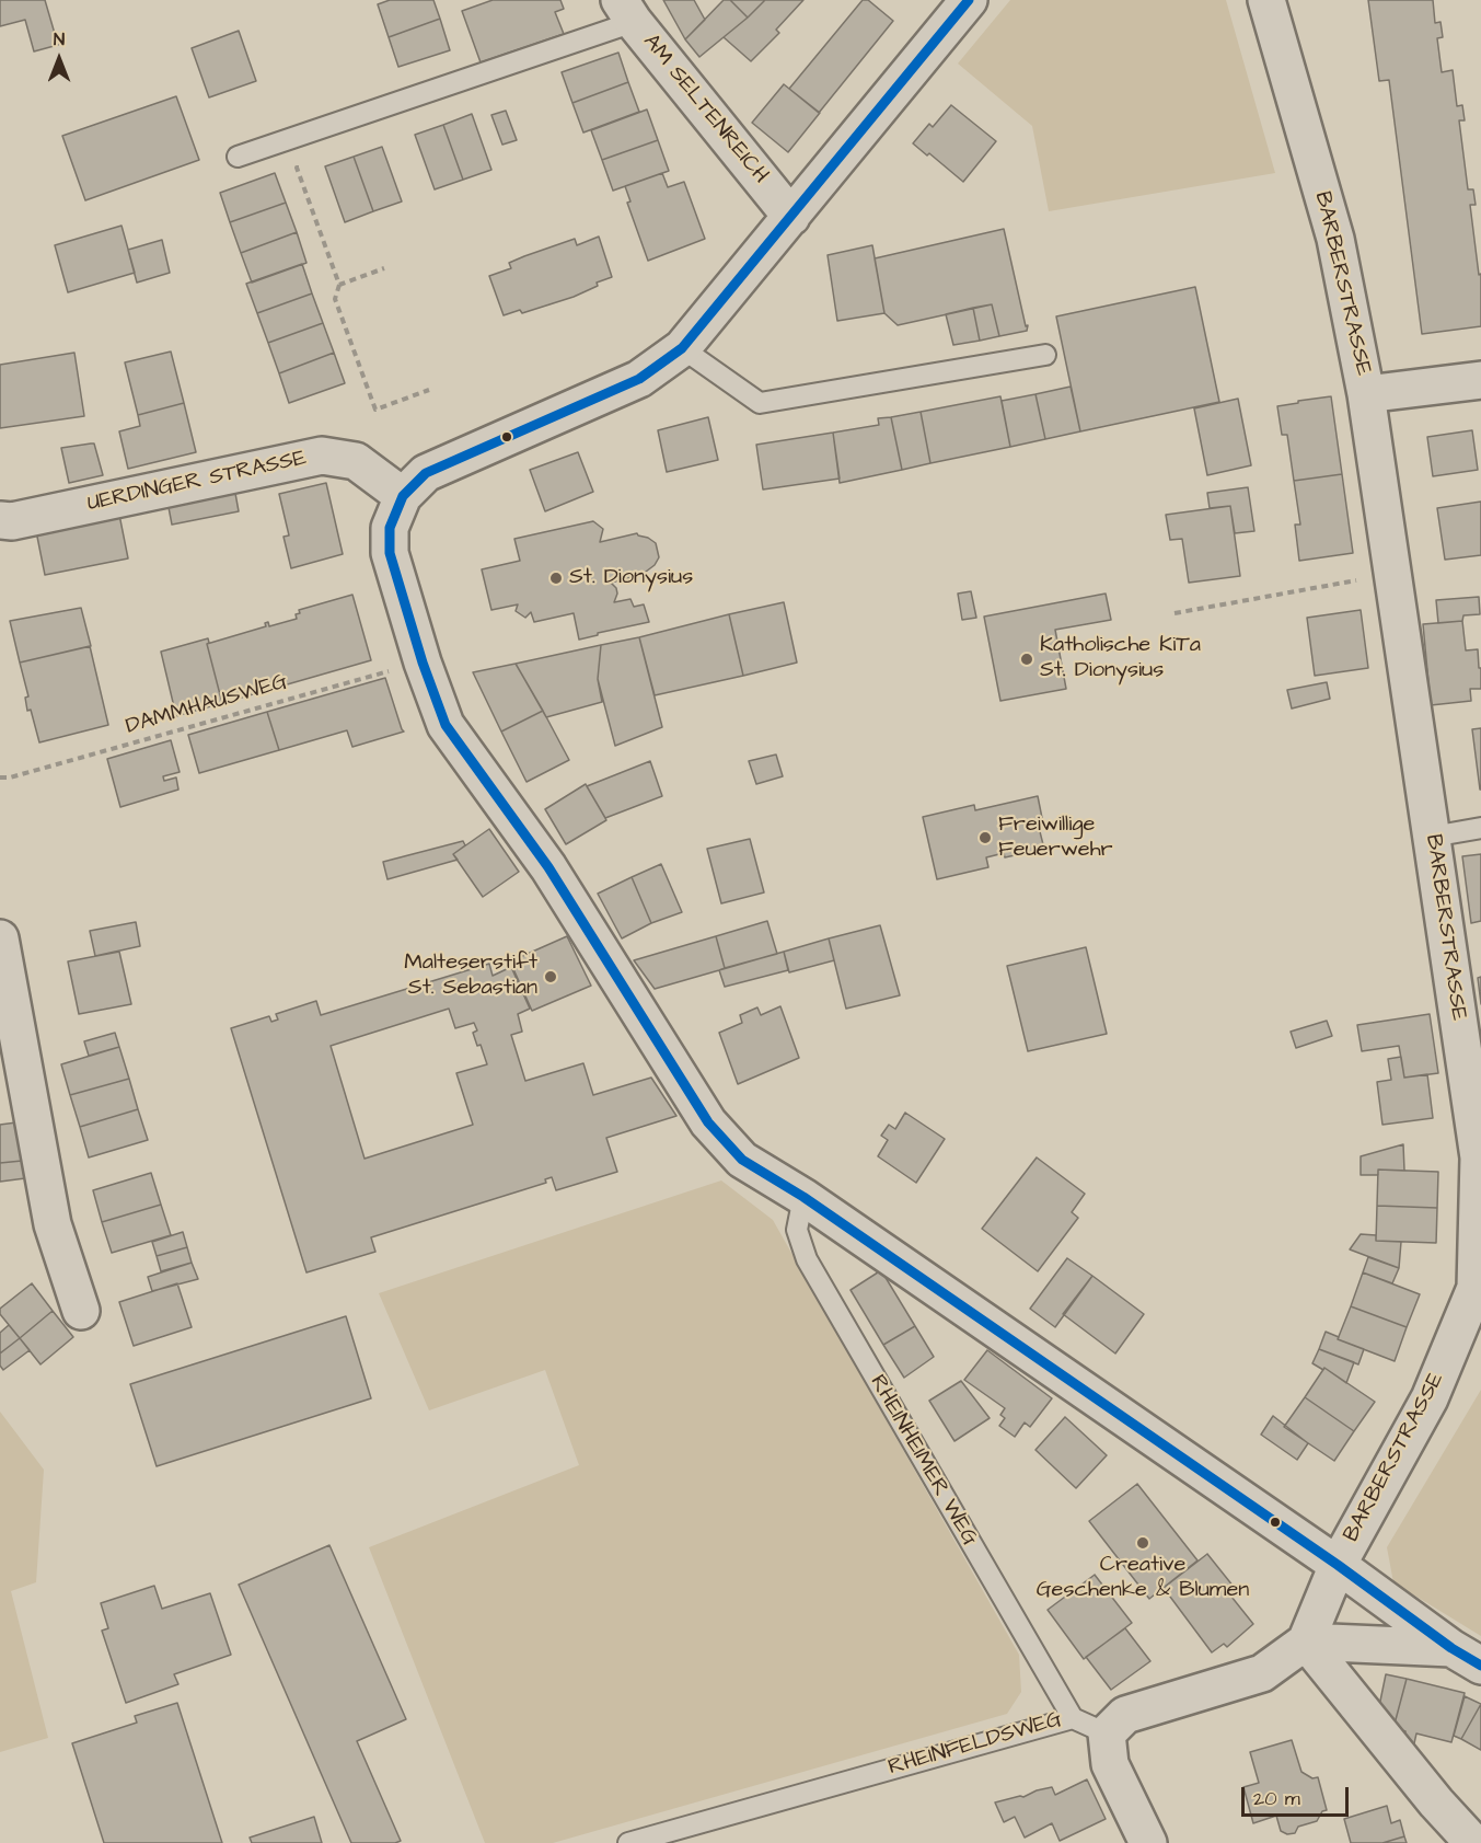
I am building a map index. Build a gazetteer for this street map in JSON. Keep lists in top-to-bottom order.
{
  "streets": {
    "street": ["AM SELTENREICH", "BARBERSTRASSE", "UERDINGER STRASSE"],
    "lane": ["RHEINHEIMER WEG", "RHEINFELDSWEG"],
    "path": ["DAMMHAUSWEG"]
  },
  "crossings": [
    ["RHEINHEIMER WEG", "RHEINFELDSWEG"]
  ],
  "places": [
    "St. Dionysius",
    "Katholische KiTa St. Dionysius",
    "Freiwillige Feuerwehr",
    "Malteserstift St. Sebastian",
    "Creative Geschenke & Blumen"
  ],
  "scale_bar": "20 m",
  "north": "top"
}
